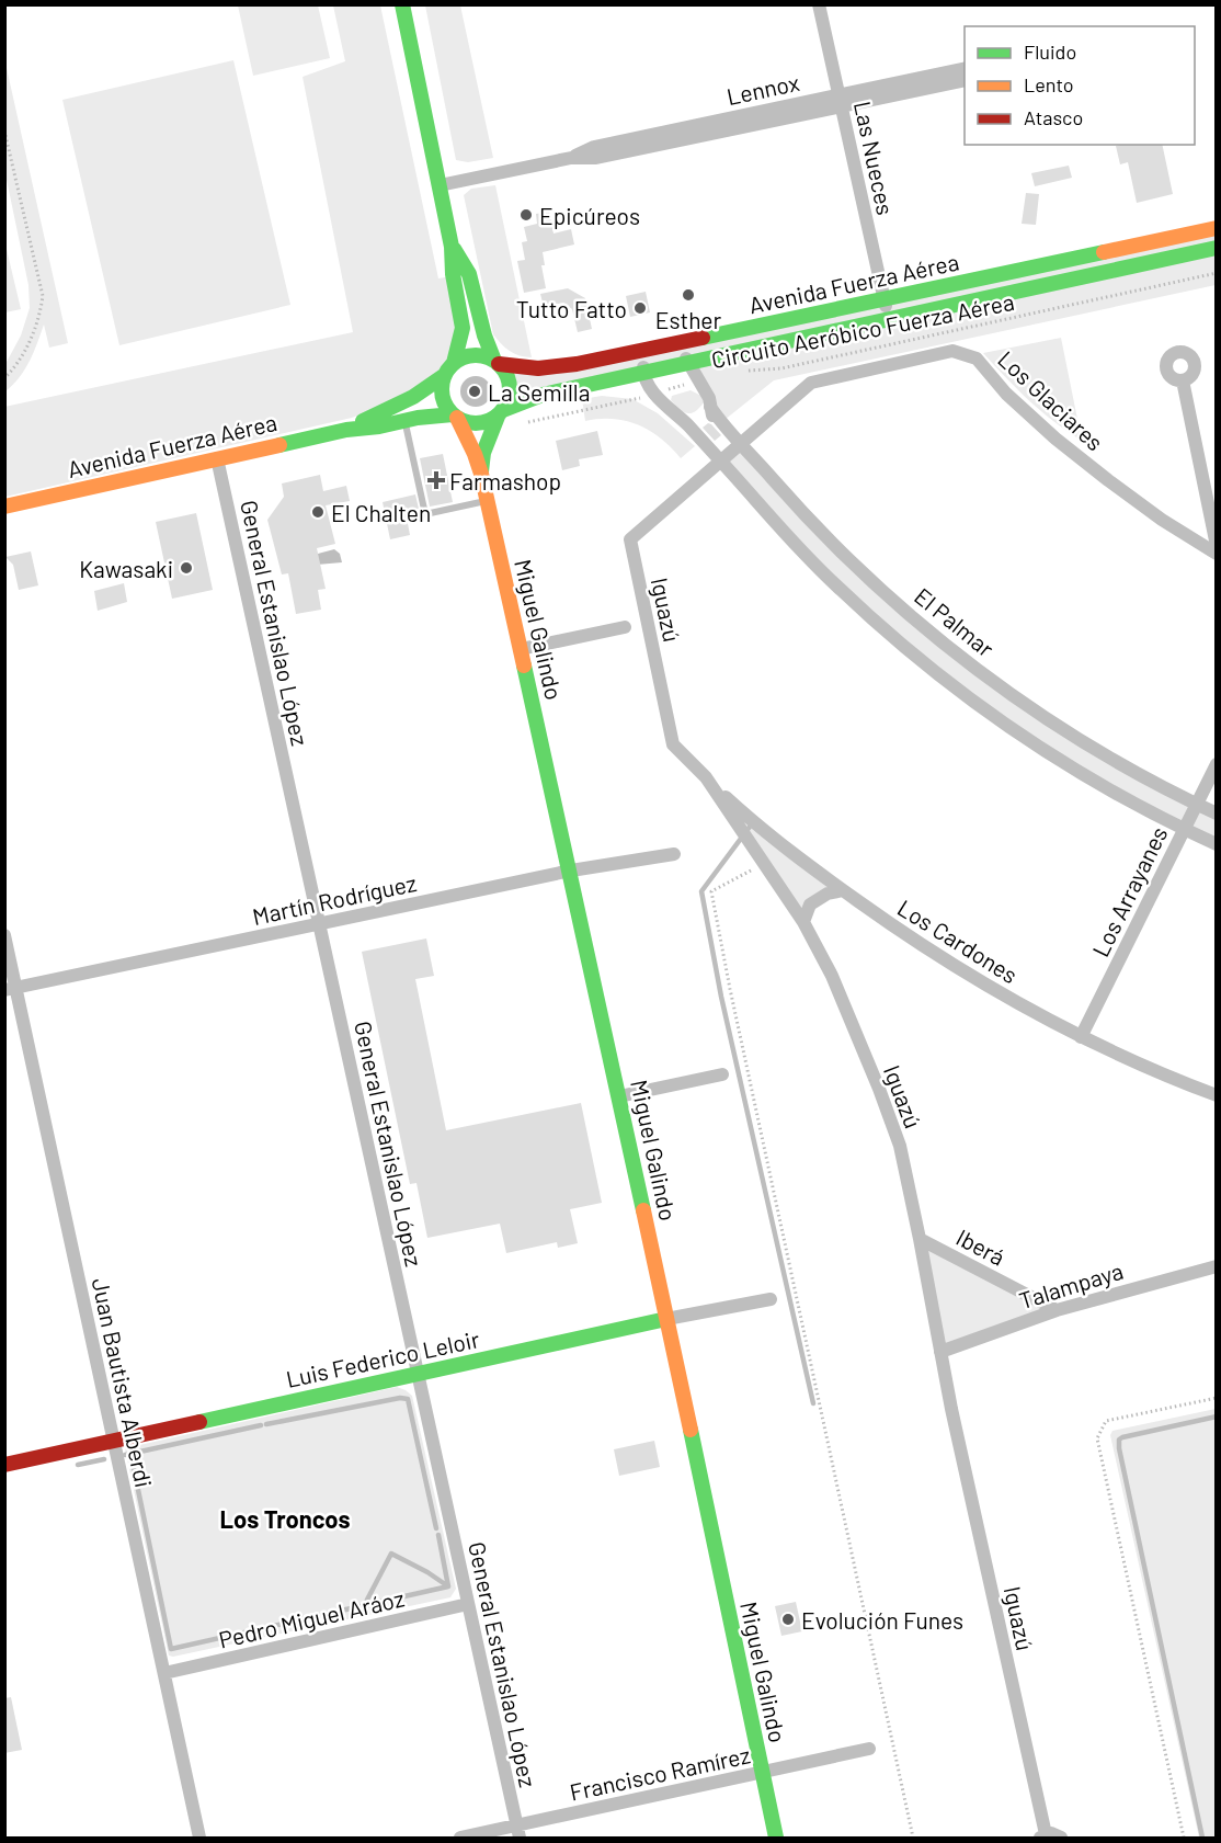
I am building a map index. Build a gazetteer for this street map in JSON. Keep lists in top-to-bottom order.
{
  "streets": {
    "main road": ["Avenida Fuerza Aérea", "Miguel Galindo", "Luis Federico Leloir"],
    "street": [
      "Lennox",
      "Las Nueces",
      "Los Glaciares",
      "Iguazú",
      "El Palmar",
      "General Estanislao López",
      "Los Arrayanes",
      "Martín Rodríguez",
      "Los Cardones",
      "Iberá",
      "Talampaya",
      "Juan Bautista Alberdi",
      "Pedro Miguel Aráoz",
      "Francisco Ramírez"
    ],
    "path": ["Circuito Aeróbico Fuerza Aérea"]
  },
  "crossings": [
    ["Lennox", "Las Nueces"],
    ["Las Nueces", "Avenida Fuerza Aérea"],
    ["Avenida Fuerza Aérea", "El Palmar"],
    ["Avenida Fuerza Aérea", "General Estanislao López"],
    ["Avenida Fuerza Aérea", "Miguel Galindo"],
    ["Circuito Aeróbico Fuerza Aérea", "El Palmar"],
    ["Los Glaciares", "Iguazú"],
    ["Los Glaciares", "El Palmar"],
    ["Iguazú", "Los Cardones"],
    ["Iguazú", "Iberá"],
    ["Iguazú", "Talampaya"],
    ["El Palmar", "Los Arrayanes"],
    ["General Estanislao López", "Martín Rodríguez"],
    ["General Estanislao López", "Luis Federico Leloir"],
    ["General Estanislao López", "Pedro Miguel Aráoz"],
    ["General Estanislao López", "Francisco Ramírez"],
    ["Miguel Galindo", "Martín Rodríguez"],
    ["Miguel Galindo", "Luis Federico Leloir"],
    ["Miguel Galindo", "Francisco Ramírez"],
    ["Los Arrayanes", "Los Cardones"],
    ["Martín Rodríguez", "Juan Bautista Alberdi"],
    ["Iberá", "Talampaya"],
    ["Luis Federico Leloir", "Juan Bautista Alberdi"],
    ["Juan Bautista Alberdi", "Pedro Miguel Aráoz"]
  ],
  "districts": ["Los Troncos"],
  "places": {
    "other": [
      "Epicúreos",
      "Esther",
      "Tutto Fatto",
      "La Semilla",
      "El Chalten",
      "Kawasaki",
      "Evolución Funes"
    ],
    "health": ["Farmashop"]
  },
  "legend": ["Fluido", "Lento", "Atasco"]
}
